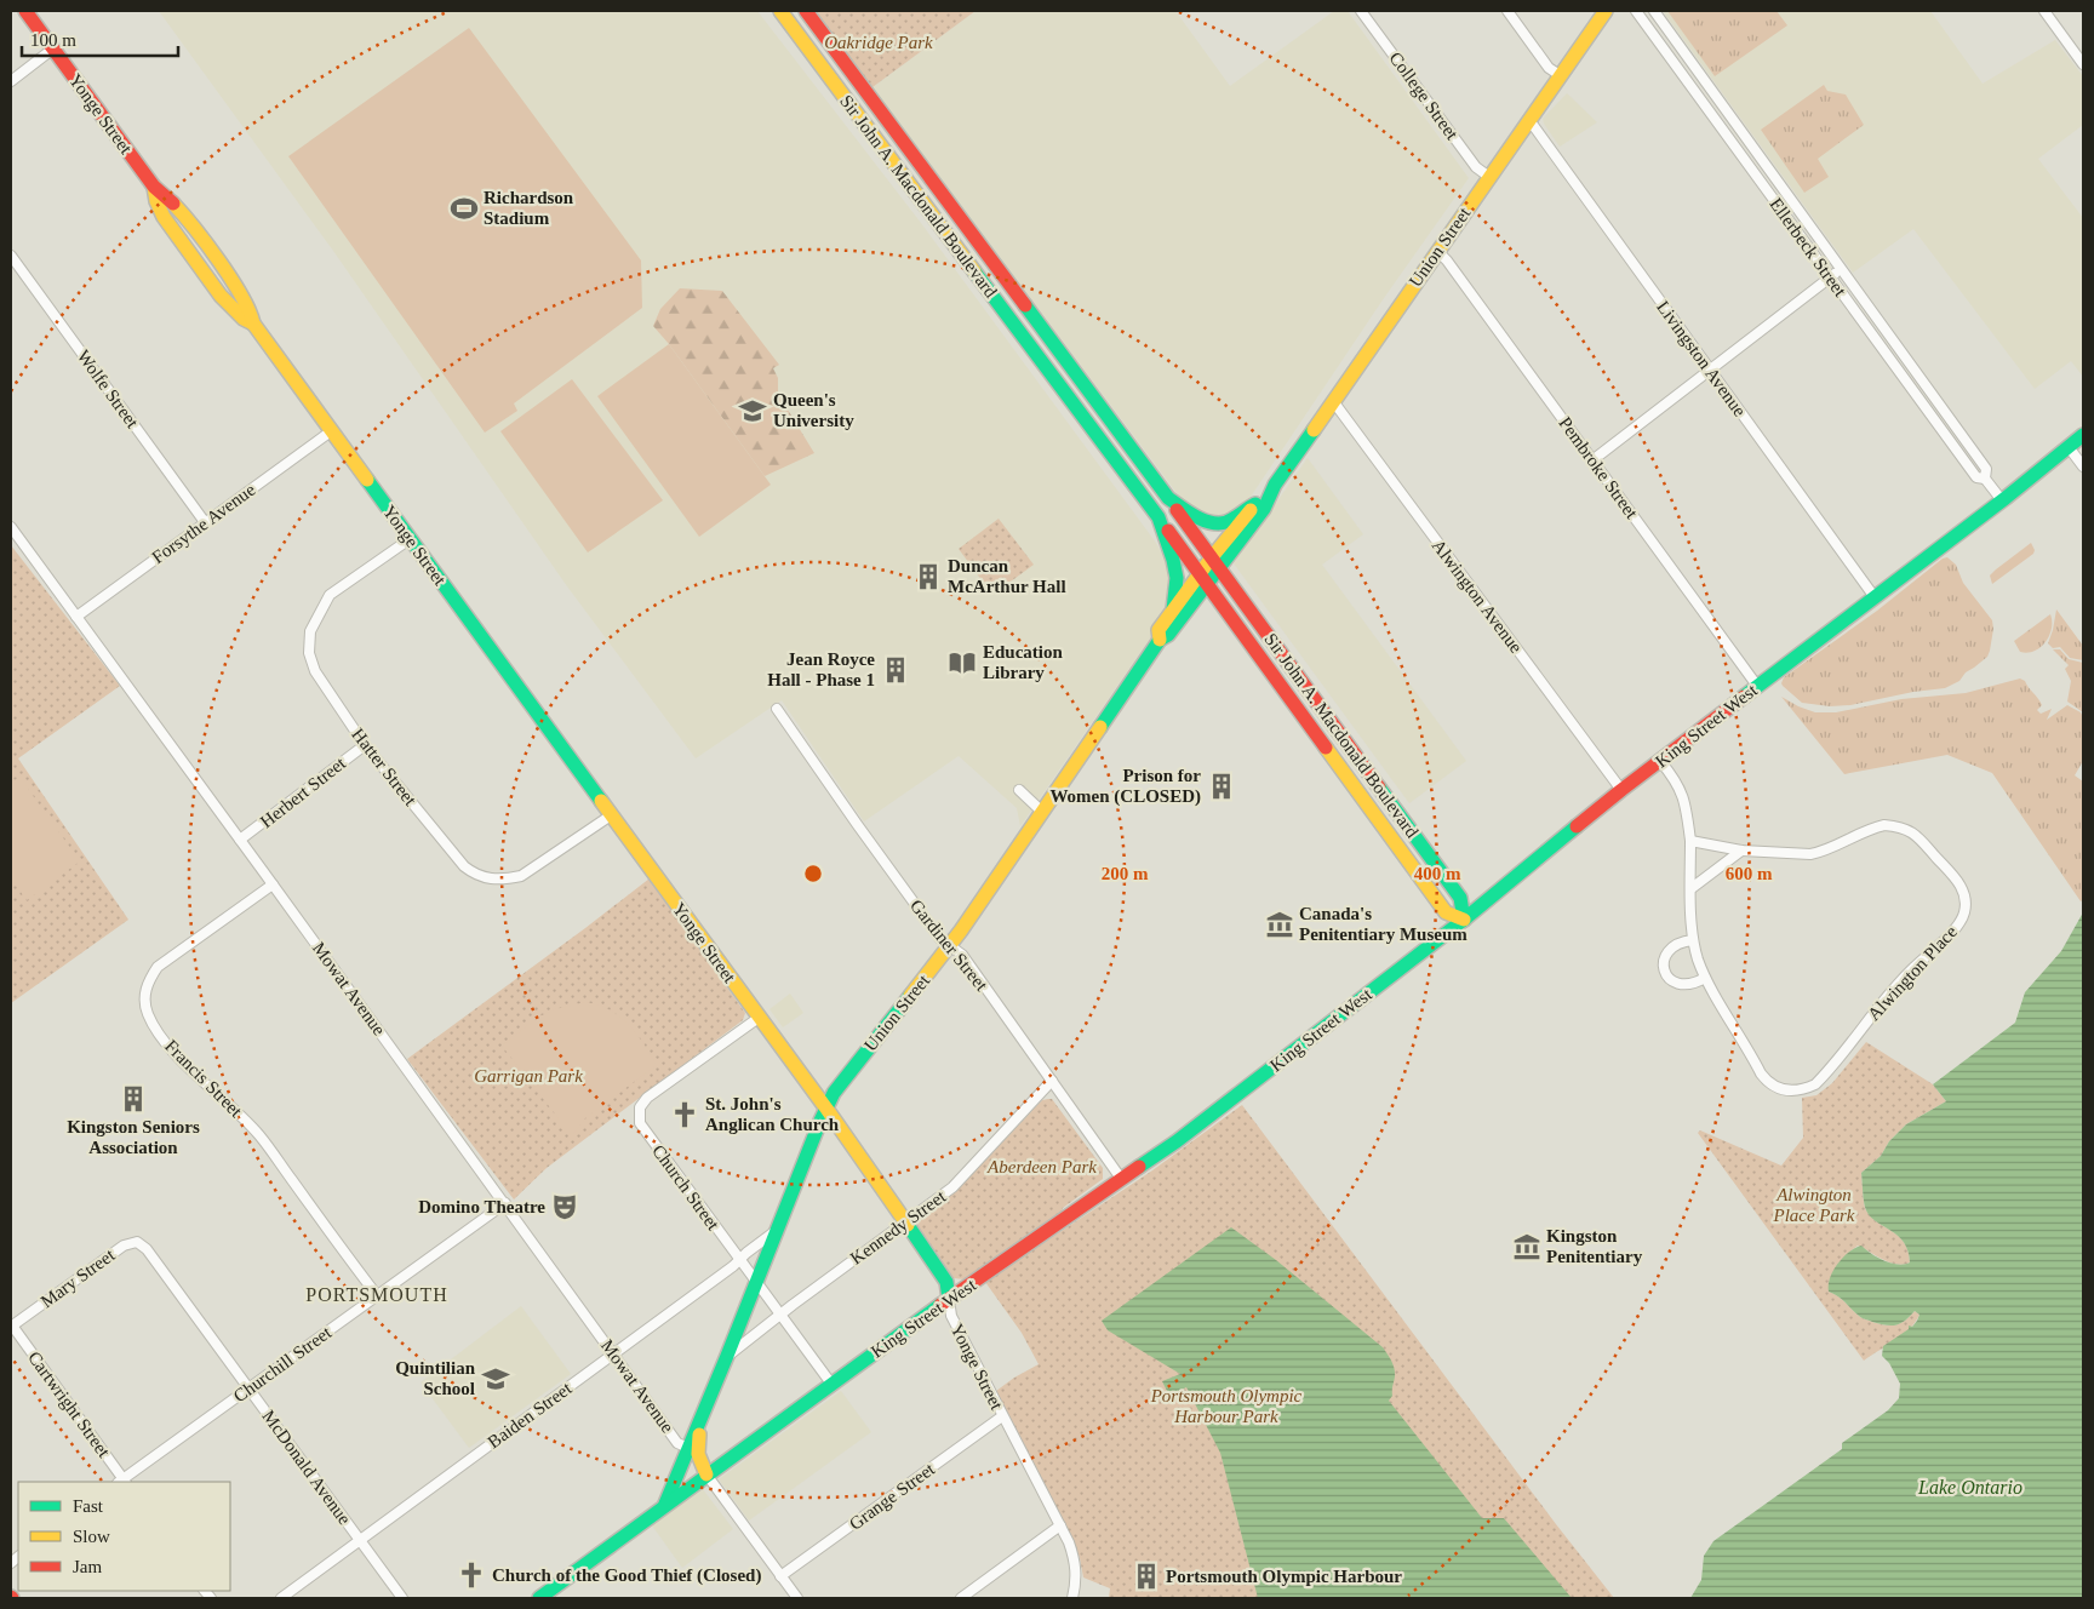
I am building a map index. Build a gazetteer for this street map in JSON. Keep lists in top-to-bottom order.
{
  "streets": {
    "main road": [
      "Yonge Street",
      "Sir John A. Macdonald Boulevard",
      "Union Street",
      "King Street West"
    ],
    "street": [
      "College Street",
      "Ellerbeck Street",
      "Livingston Avenue",
      "Wolfe Street",
      "Pembroke Street",
      "Forsythe Avenue",
      "Alwington Avenue",
      "Hatter Street",
      "Herbert Street",
      "Gardiner Street",
      "Alwington Place",
      "Mowat Avenue",
      "Francis Street",
      "Church Street",
      "Kennedy Street",
      "Mary Street",
      "Churchill Street",
      "Cartwright Street",
      "Baiden Street",
      "McDonald Avenue",
      "Grange Street"
    ]
  },
  "crossings": [
    ["College Street", "Union Street"],
    ["Yonge Street", "Union Street"],
    ["Yonge Street", "Forsythe Avenue"],
    ["Yonge Street", "King Street West"],
    ["Yonge Street", "Hatter Street"],
    ["Yonge Street", "Church Street"],
    ["Yonge Street", "Kennedy Street"],
    ["Yonge Street", "Grange Street"],
    ["Sir John A. Macdonald Boulevard", "Union Street"],
    ["Sir John A. Macdonald Boulevard", "King Street West"],
    ["Union Street", "Livingston Avenue"],
    ["Union Street", "Pembroke Street"],
    ["Union Street", "Alwington Avenue"],
    ["Union Street", "King Street West"],
    ["Union Street", "Gardiner Street"],
    ["Union Street", "Mowat Avenue"],
    ["Union Street", "Church Street"],
    ["Union Street", "Kennedy Street"],
    ["Union Street", "Baiden Street"],
    ["Ellerbeck Street", "King Street West"],
    ["Livingston Avenue", "King Street West"],
    ["Wolfe Street", "Forsythe Avenue"],
    ["Pembroke Street", "King Street West"],
    ["Forsythe Avenue", "Mowat Avenue"],
    ["Alwington Avenue", "King Street West"],
    ["King Street West", "Gardiner Street"],
    ["King Street West", "Alwington Place"],
    ["King Street West", "Church Street"],
    ["Hatter Street", "Herbert Street"],
    ["Herbert Street", "Mowat Avenue"],
    ["Gardiner Street", "Kennedy Street"],
    ["Mowat Avenue", "Francis Street"],
    ["Mowat Avenue", "Churchill Street"],
    ["Mowat Avenue", "Baiden Street"],
    ["Francis Street", "Churchill Street"],
    ["Church Street", "Kennedy Street"],
    ["Church Street", "Baiden Street"],
    ["Mary Street", "Cartwright Street"],
    ["Mary Street", "McDonald Avenue"],
    ["Churchill Street", "Cartwright Street"],
    ["Churchill Street", "McDonald Avenue"],
    ["Baiden Street", "McDonald Avenue"]
  ],
  "districts": ["PORTSMOUTH"],
  "water": ["Lake Ontario"],
  "parks": [
    "Oakridge Park",
    "Garrigan Park",
    "Aberdeen Park",
    "Alwington Place Park",
    "Portsmouth Olympic Harbour Park"
  ],
  "places": {
    "sports": ["Richardson Stadium"],
    "school or university": ["Queen's University", "Quintilian School"],
    "building": [
      "Duncan McArthur Hall",
      "Jean Royce Hall - Phase 1",
      "Prison for Women (CLOSED)",
      "Kingston Seniors Association",
      "Portsmouth Olympic Harbour"
    ],
    "library": ["Education Library"],
    "museum": ["Canada's Penitentiary Museum", "Kingston Penitentiary"],
    "church": ["St. John's Anglican Church", "Church of the Good Thief (Closed)"],
    "theatre": ["Domino Theatre"]
  },
  "legend": ["Fast", "Slow", "Jam"],
  "scale_bar": "100 m",
  "rings": ["200 m", "400 m", "600 m"]
}
